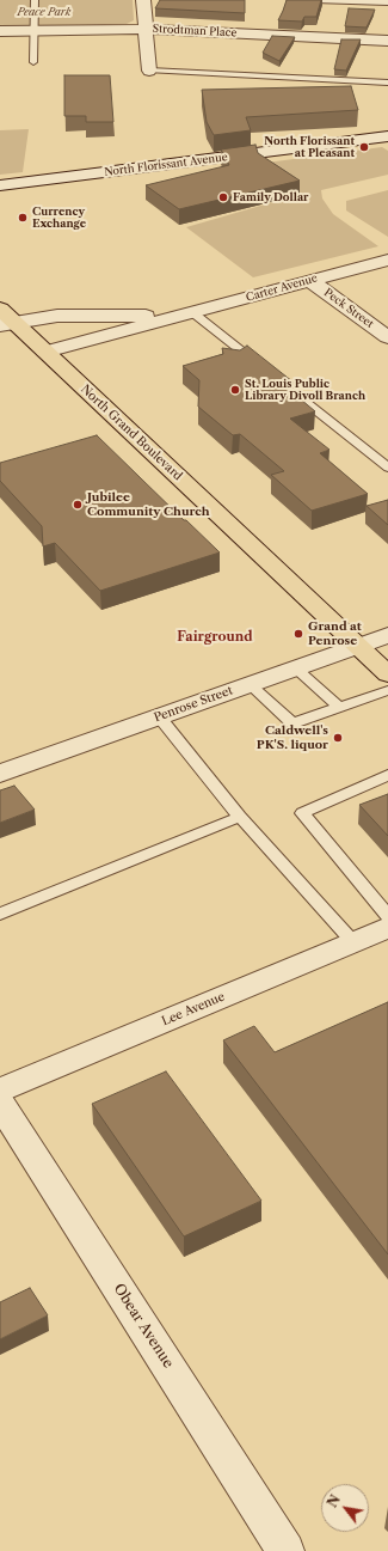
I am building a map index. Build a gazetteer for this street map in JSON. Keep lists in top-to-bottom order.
{
  "streets": {
    "main road": ["North Grand Boulevard"],
    "street": [
      "Strodtman Place",
      "North Florissant Avenue",
      "Carter Avenue",
      "Peck Street",
      "Penrose Street",
      "Lee Avenue",
      "Obear Avenue"
    ]
  },
  "crossings": [
    ["Carter Avenue", "Peck Street"],
    ["Carter Avenue", "North Grand Boulevard"],
    ["North Grand Boulevard", "Penrose Street"]
  ],
  "districts": ["Fairground"],
  "parks": ["Peace Park"],
  "places": [
    "North Florissant at Pleasant",
    "Family Dollar",
    "Currency Exchange",
    "St. Louis Public Library Divoll Branch",
    "Jubilee Community Church",
    "Grand at Penrose",
    "Caldwell's PK'S. liquor"
  ],
  "north": "top left"
}
